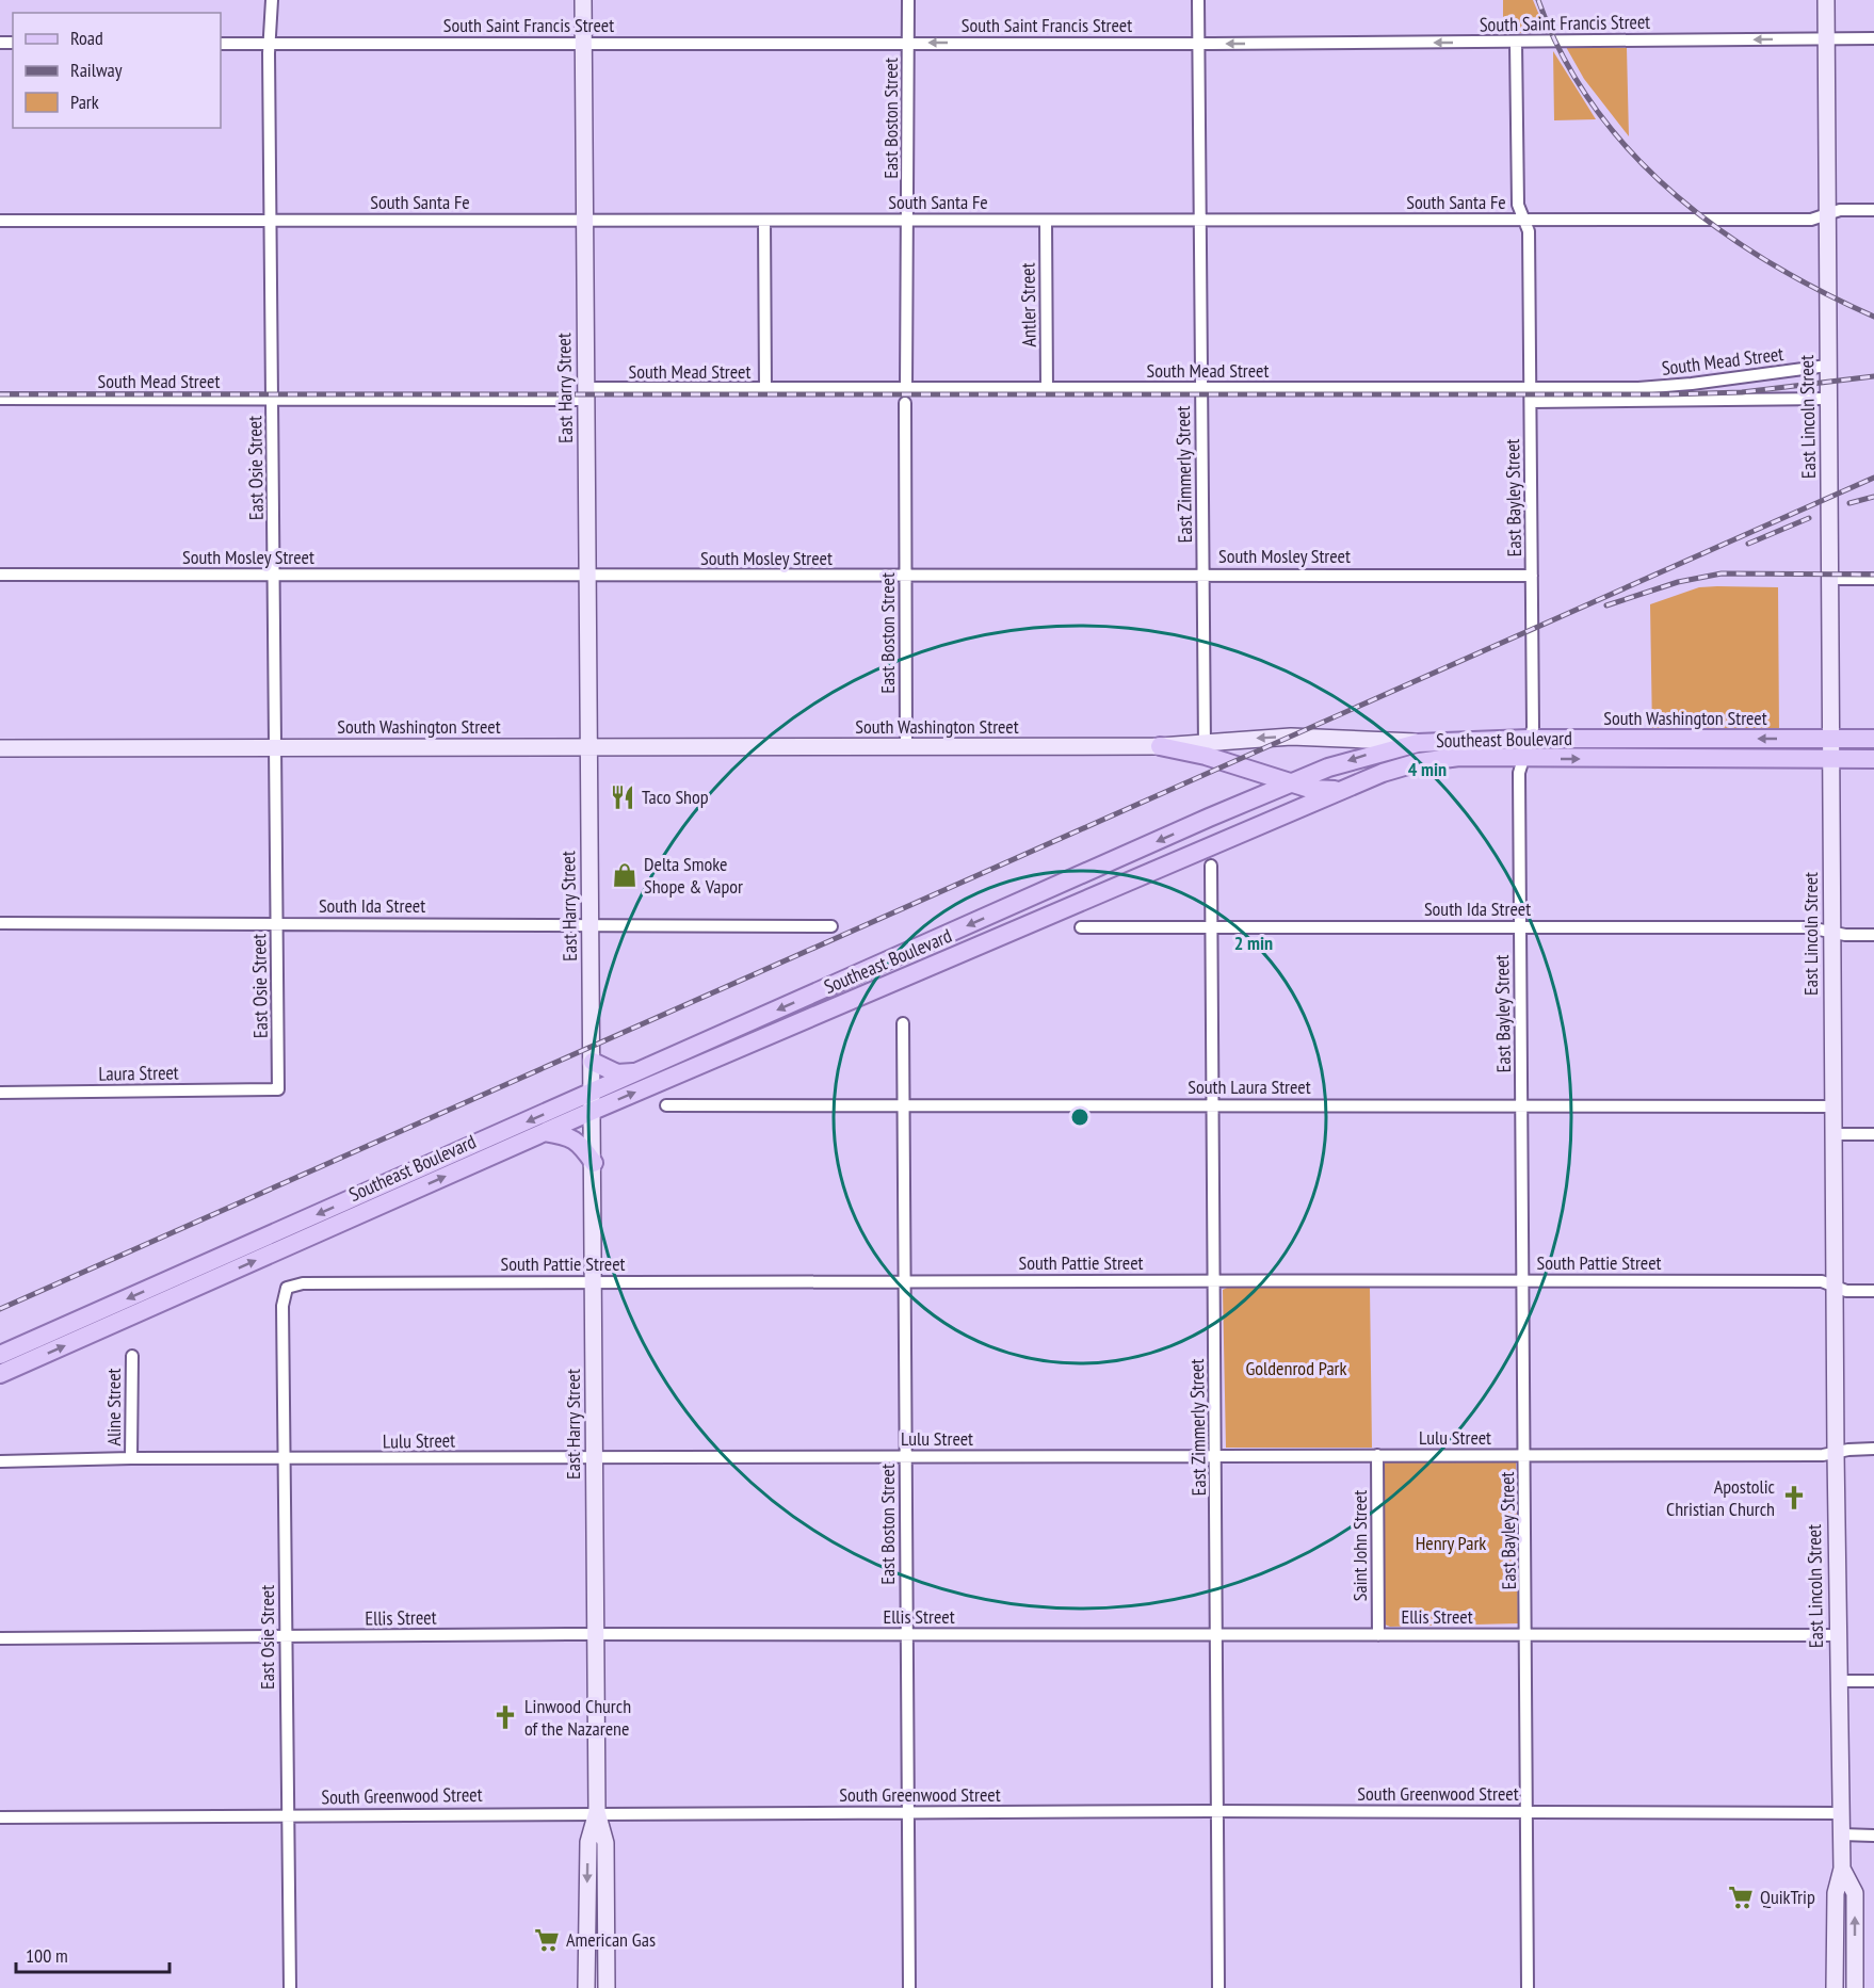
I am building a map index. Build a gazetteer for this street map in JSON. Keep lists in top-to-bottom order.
{
  "streets": {
    "main road": ["South Washington Street", "Southeast Boulevard"],
    "street": [
      "South Saint Francis Street",
      "East Boston Street",
      "South Santa Fe",
      "Antler Street",
      "South Mead Street",
      "East Harry Street",
      "East Lincoln Street",
      "East Osie Street",
      "East Zimmerly Street",
      "East Bayley Street",
      "South Mosley Street",
      "South Ida Street",
      "Laura Street",
      "South Laura Street",
      "South Pattie Street",
      "Aline Street",
      "Lulu Street",
      "Saint John Street",
      "Ellis Street",
      "South Greenwood Street"
    ]
  },
  "crossings": [
    ["South Saint Francis Street", "East Boston Street"],
    ["South Saint Francis Street", "East Harry Street"],
    ["South Saint Francis Street", "East Lincoln Street"],
    ["South Saint Francis Street", "East Osie Street"],
    ["South Saint Francis Street", "East Zimmerly Street"],
    ["South Saint Francis Street", "East Bayley Street"],
    ["East Boston Street", "South Santa Fe"],
    ["East Boston Street", "South Mead Street"],
    ["East Boston Street", "South Mosley Street"],
    ["East Boston Street", "South Washington Street"],
    ["East Boston Street", "South Laura Street"],
    ["East Boston Street", "South Pattie Street"],
    ["East Boston Street", "Lulu Street"],
    ["East Boston Street", "Ellis Street"],
    ["East Boston Street", "South Greenwood Street"],
    ["South Santa Fe", "Antler Street"],
    ["South Santa Fe", "East Harry Street"],
    ["South Santa Fe", "East Lincoln Street"],
    ["South Santa Fe", "East Osie Street"],
    ["South Santa Fe", "East Zimmerly Street"],
    ["South Santa Fe", "East Bayley Street"],
    ["Antler Street", "South Mead Street"],
    ["South Mead Street", "East Harry Street"],
    ["South Mead Street", "East Lincoln Street"],
    ["South Mead Street", "East Osie Street"],
    ["South Mead Street", "East Zimmerly Street"],
    ["South Mead Street", "East Bayley Street"],
    ["East Harry Street", "South Mosley Street"],
    ["East Harry Street", "South Washington Street"],
    ["East Harry Street", "Southeast Boulevard"],
    ["East Harry Street", "South Ida Street"],
    ["East Harry Street", "South Pattie Street"],
    ["East Harry Street", "Lulu Street"],
    ["East Harry Street", "Ellis Street"],
    ["East Harry Street", "South Greenwood Street"],
    ["East Lincoln Street", "South Washington Street"],
    ["East Lincoln Street", "Southeast Boulevard"],
    ["East Lincoln Street", "South Ida Street"],
    ["East Lincoln Street", "South Laura Street"],
    ["East Lincoln Street", "South Pattie Street"],
    ["East Lincoln Street", "Lulu Street"],
    ["East Lincoln Street", "Ellis Street"],
    ["East Lincoln Street", "South Greenwood Street"],
    ["East Osie Street", "South Mosley Street"],
    ["East Osie Street", "South Washington Street"],
    ["East Osie Street", "South Ida Street"],
    ["East Osie Street", "Laura Street"],
    ["East Osie Street", "South Pattie Street"],
    ["East Osie Street", "Lulu Street"],
    ["East Osie Street", "Ellis Street"],
    ["East Osie Street", "South Greenwood Street"],
    ["East Zimmerly Street", "South Mosley Street"],
    ["East Zimmerly Street", "South Washington Street"],
    ["East Zimmerly Street", "South Ida Street"],
    ["East Zimmerly Street", "South Laura Street"],
    ["East Zimmerly Street", "South Pattie Street"],
    ["East Zimmerly Street", "Lulu Street"],
    ["East Zimmerly Street", "Ellis Street"],
    ["East Zimmerly Street", "South Greenwood Street"],
    ["East Bayley Street", "South Mosley Street"],
    ["East Bayley Street", "South Washington Street"],
    ["East Bayley Street", "Southeast Boulevard"],
    ["East Bayley Street", "South Ida Street"],
    ["East Bayley Street", "South Laura Street"],
    ["East Bayley Street", "South Pattie Street"],
    ["East Bayley Street", "Lulu Street"],
    ["East Bayley Street", "Ellis Street"],
    ["East Bayley Street", "South Greenwood Street"],
    ["South Washington Street", "Southeast Boulevard"],
    ["Aline Street", "Lulu Street"],
    ["Lulu Street", "Saint John Street"],
    ["Saint John Street", "Ellis Street"]
  ],
  "one_way": ["South Saint Francis Street"],
  "parks": ["Goldenrod Park", "Henry Park"],
  "places": {
    "restaurant": ["Taco Shop"],
    "shop": ["Delta Smoke Shope & Vapor"],
    "church": ["Apostolic Christian Church", "Linwood Church of the Nazarene"],
    "supermarket": ["QuikTrip", "American Gas"]
  },
  "legend": ["Road", "Railway", "Park"],
  "scale_bar": "100 m",
  "rings": ["4 min", "2 min"]
}
